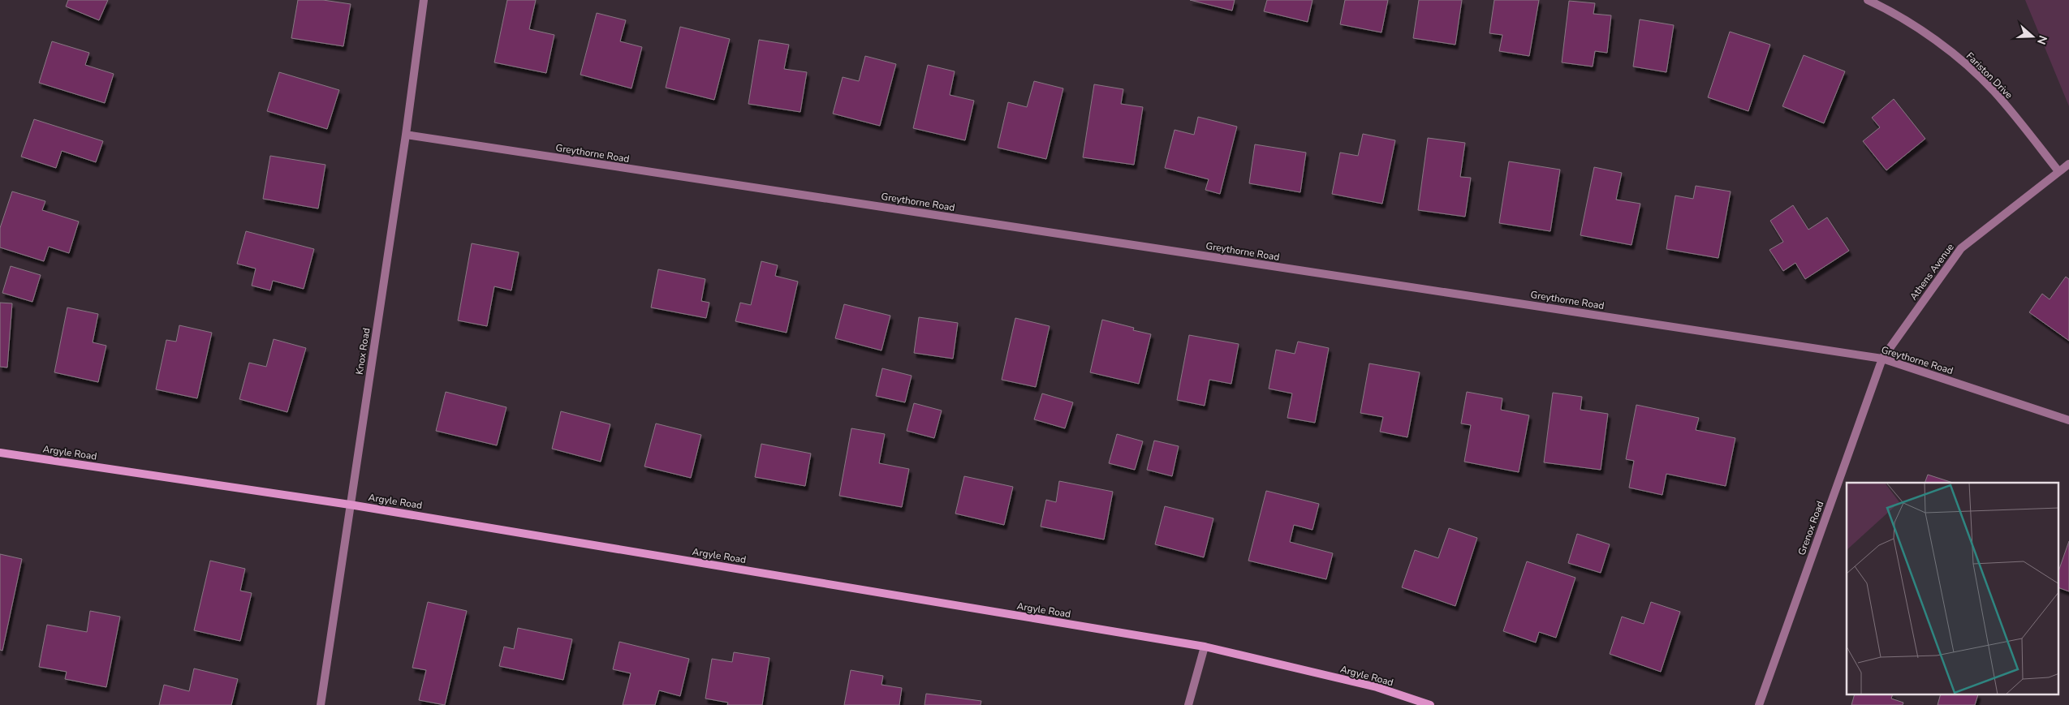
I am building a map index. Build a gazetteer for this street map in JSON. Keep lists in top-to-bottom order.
{
  "streets": {
    "street": [
      "Fariston Drive",
      "Greythorne Road",
      "Athens Avenue",
      "Knox Road",
      "Argyle Road",
      "Grenox Road"
    ]
  },
  "crossings": [
    ["Fariston Drive", "Athens Avenue"],
    ["Greythorne Road", "Athens Avenue"],
    ["Greythorne Road", "Knox Road"],
    ["Greythorne Road", "Grenox Road"],
    ["Athens Avenue", "Grenox Road"],
    ["Knox Road", "Argyle Road"]
  ],
  "north": "right"
}
